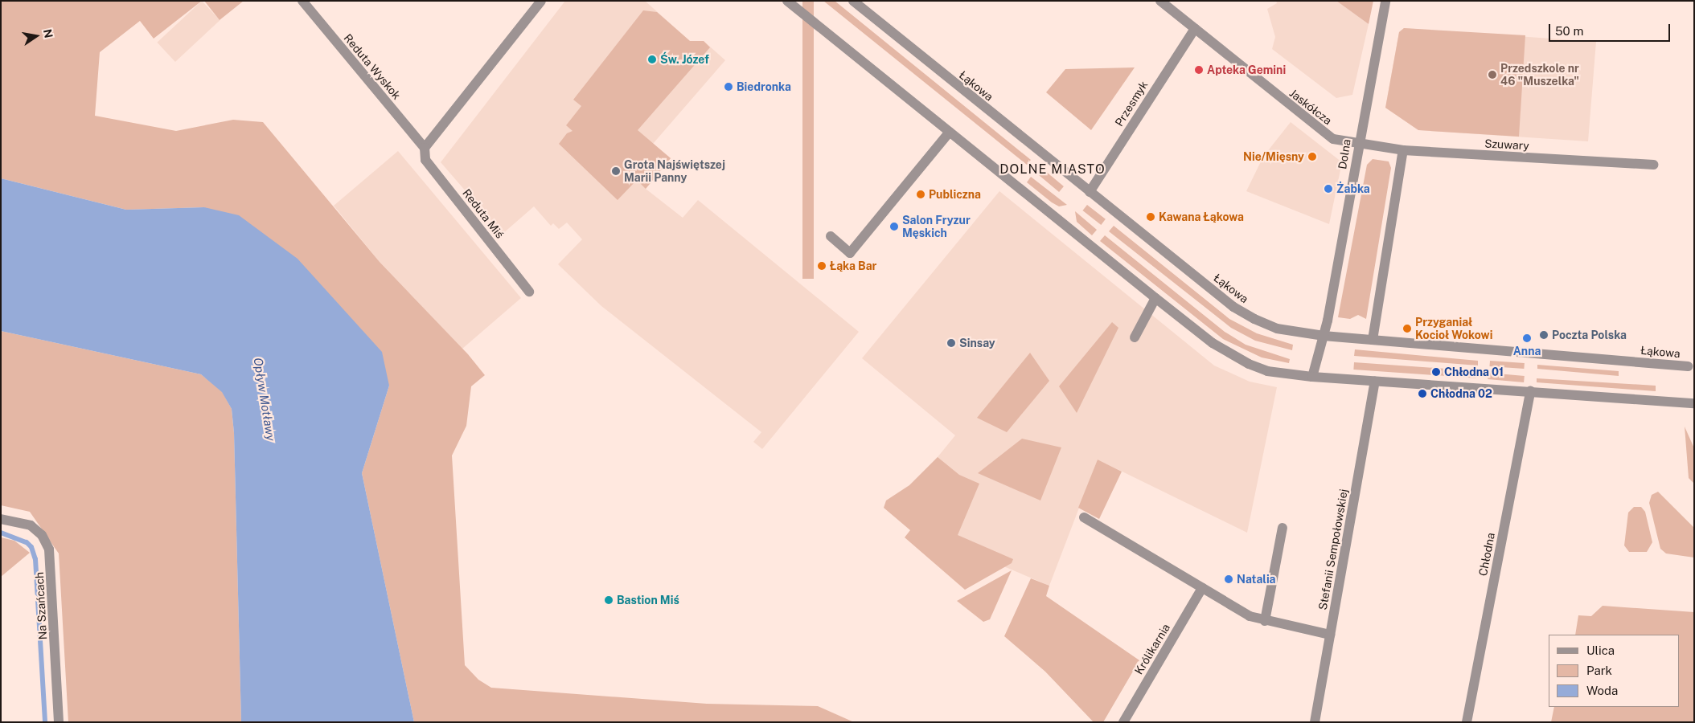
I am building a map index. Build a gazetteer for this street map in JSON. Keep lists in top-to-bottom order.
{
  "streets": {
    "street": [
      "Reduta Wyskok",
      "Łąkowa",
      "Przesmyk",
      "Jaskółcza",
      "Szuwary",
      "Dolna",
      "Reduta Miś",
      "Stefanii Sempołowskiej",
      "Chłodna",
      "Na Szańcach",
      "Królikarnia"
    ]
  },
  "crossings": [
    ["Reduta Wyskok", "Reduta Miś"],
    ["Łąkowa", "Przesmyk"],
    ["Łąkowa", "Dolna"],
    ["Przesmyk", "Jaskółcza"],
    ["Jaskółcza", "Szuwary"],
    ["Jaskółcza", "Dolna"],
    ["Szuwary", "Dolna"]
  ],
  "districts": ["DOLNE MIASTO"],
  "water": ["Opływ Motławy"],
  "places": [
    "Św. Józef",
    "Apteka Gemini",
    "Przedszkole nr 46 \"Muszelka\"",
    "Biedronka",
    "Nie/Mięsny",
    "Grota Najświętszej Marii Panny",
    "Żabka",
    "Publiczna",
    "Kawana Łąkowa",
    "Salon Fryzur Męskich",
    "Łąka Bar",
    "Przyganiał Kocioł Wokowi",
    "Poczta Polska",
    "Anna",
    "Sinsay",
    "Chłodna 01",
    "Chłodna 02",
    "Natalia",
    "Bastion Miś"
  ],
  "legend": ["Ulica", "Park", "Woda"],
  "scale_bar": "50 m",
  "north": "right"
}
